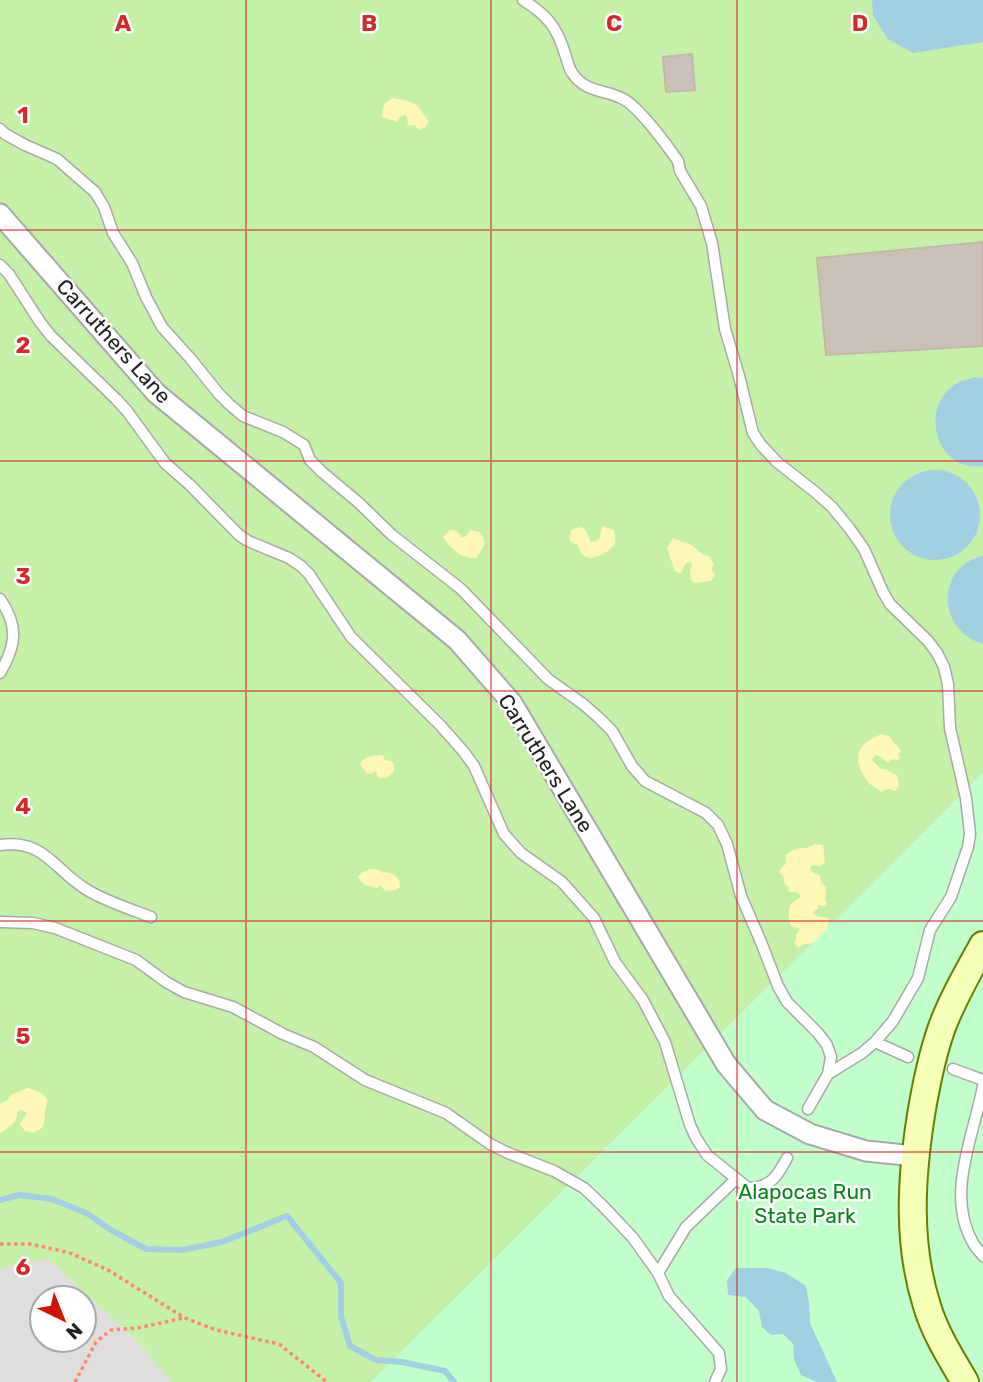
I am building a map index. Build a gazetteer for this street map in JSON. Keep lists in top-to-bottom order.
{
  "streets": {
    "street": ["Carruthers Lane"]
  },
  "parks": ["Alapocas Run State Park"],
  "north": "bottom right",
  "grid": {
    "columns": [
      "A",
      "B",
      "C",
      "D"
    ],
    "rows": [
      "1",
      "2",
      "3",
      "4",
      "5",
      "6"
    ]
  }
}
